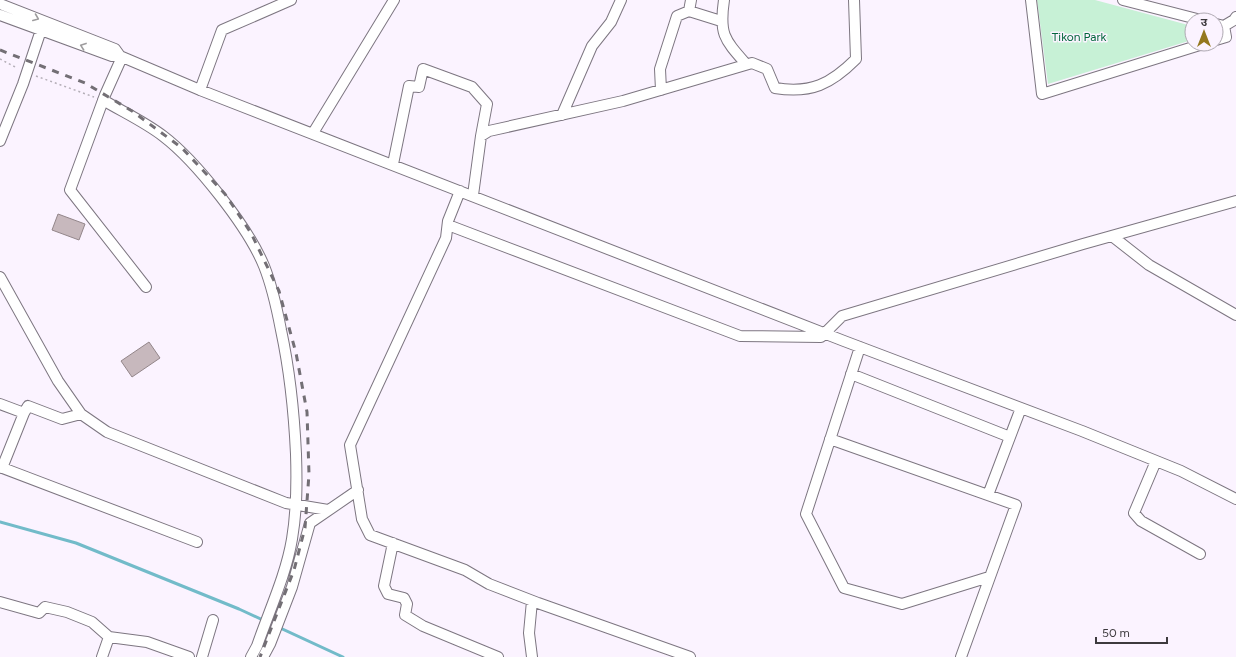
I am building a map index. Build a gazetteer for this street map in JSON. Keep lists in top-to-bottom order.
{
  "parks": ["Tikon Park"],
  "scale_bar": "50 m",
  "north": "top"
}
